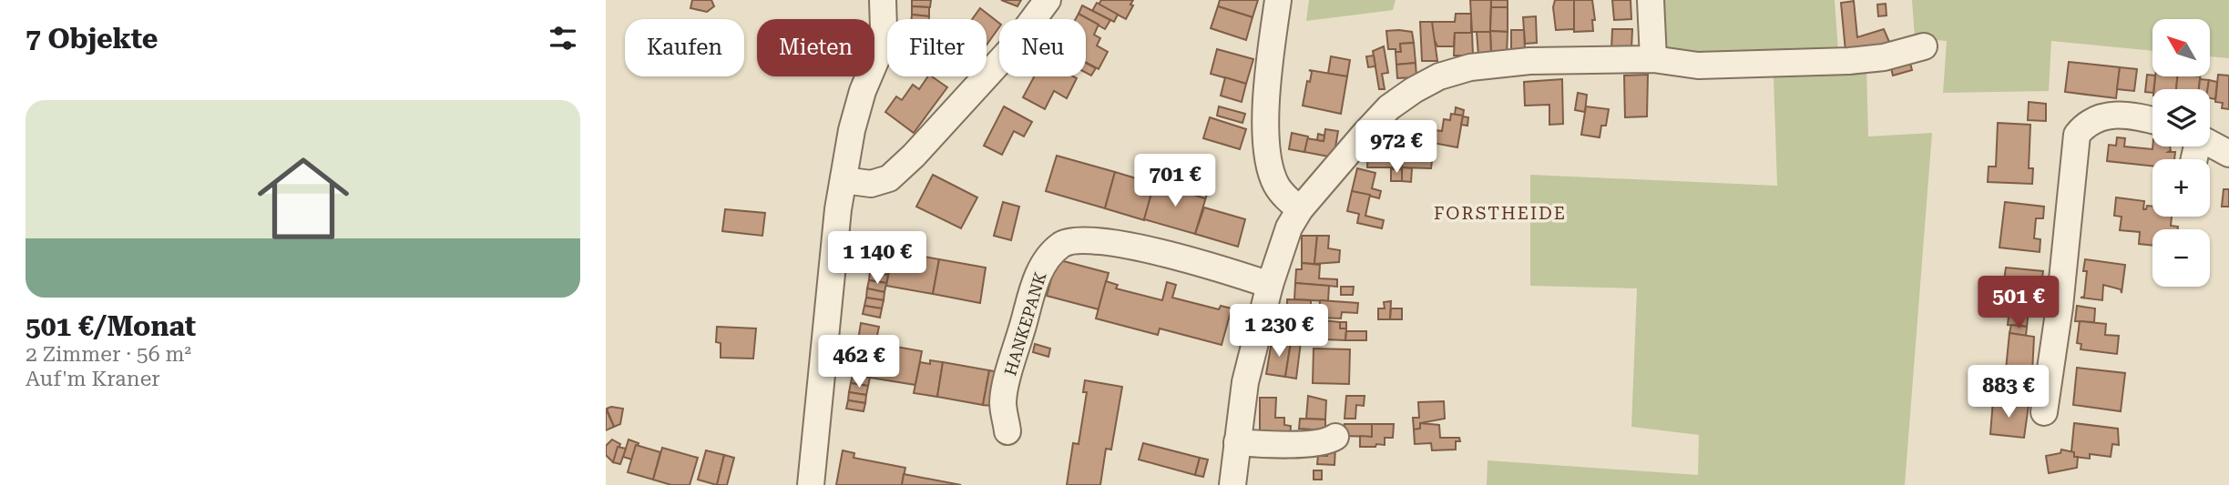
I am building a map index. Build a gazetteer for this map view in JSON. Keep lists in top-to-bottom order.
{
  "streets": {
    "street": ["HANKEPANK"]
  },
  "districts": ["FORSTHEIDE"],
  "north": "top left",
  "page": {
    "heading": "7 Objekte",
    "map_buttons": ["+", "−"],
    "chip": [
      "Kaufen",
      "Mieten",
      "Filter",
      "Neu"
    ],
    "list": [
      {
        "name": "501 €/Monat",
        "note": "2 Zimmer · 56 m² · Auf'm Kraner"
      }
    ],
    "price": [
      "972 €",
      "701 €",
      "1 140 €",
      "501 €",
      "1 230 €",
      "462 €",
      "883 €"
    ]
  }
}
